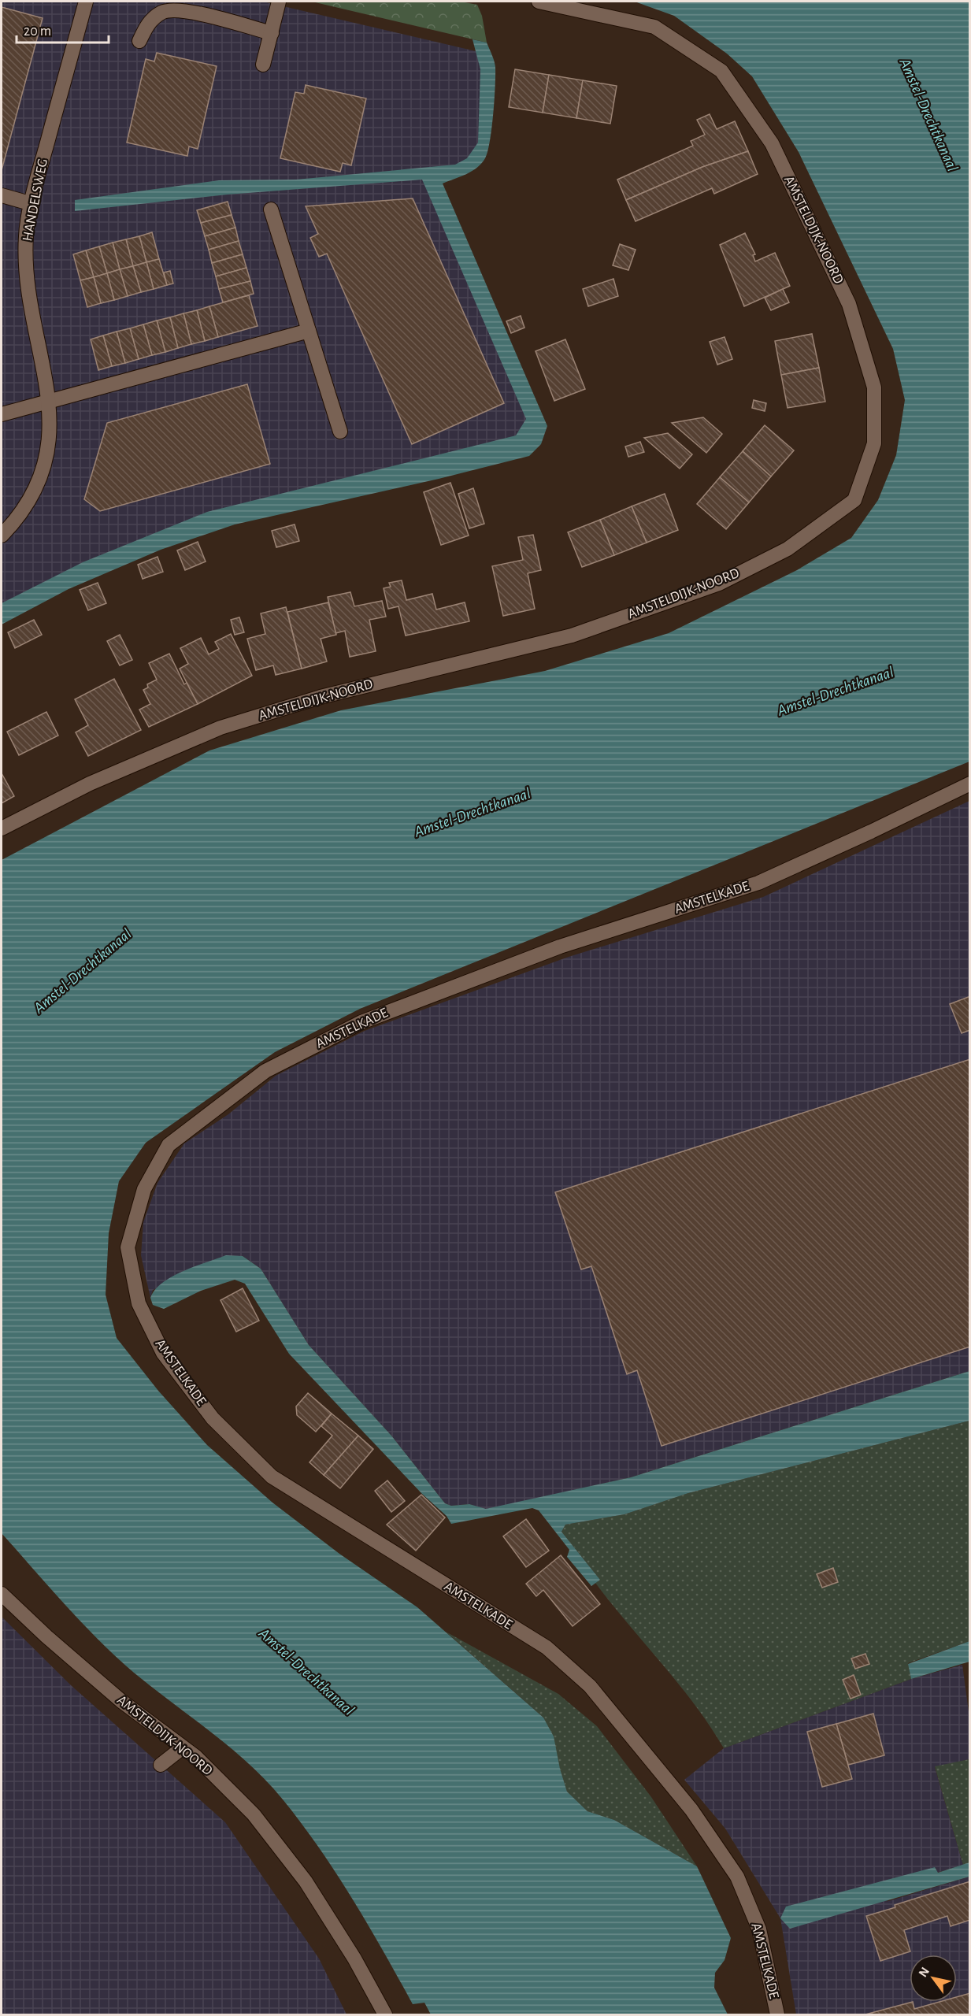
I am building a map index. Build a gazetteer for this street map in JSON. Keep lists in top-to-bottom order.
{
  "streets": {
    "street": ["HANDELSWEG", "AMSTELDIJK-NOORD", "AMSTELKADE"]
  },
  "water": ["Amstel-Drechtkanaal"],
  "scale_bar": "20 m",
  "north": "top left"
}
